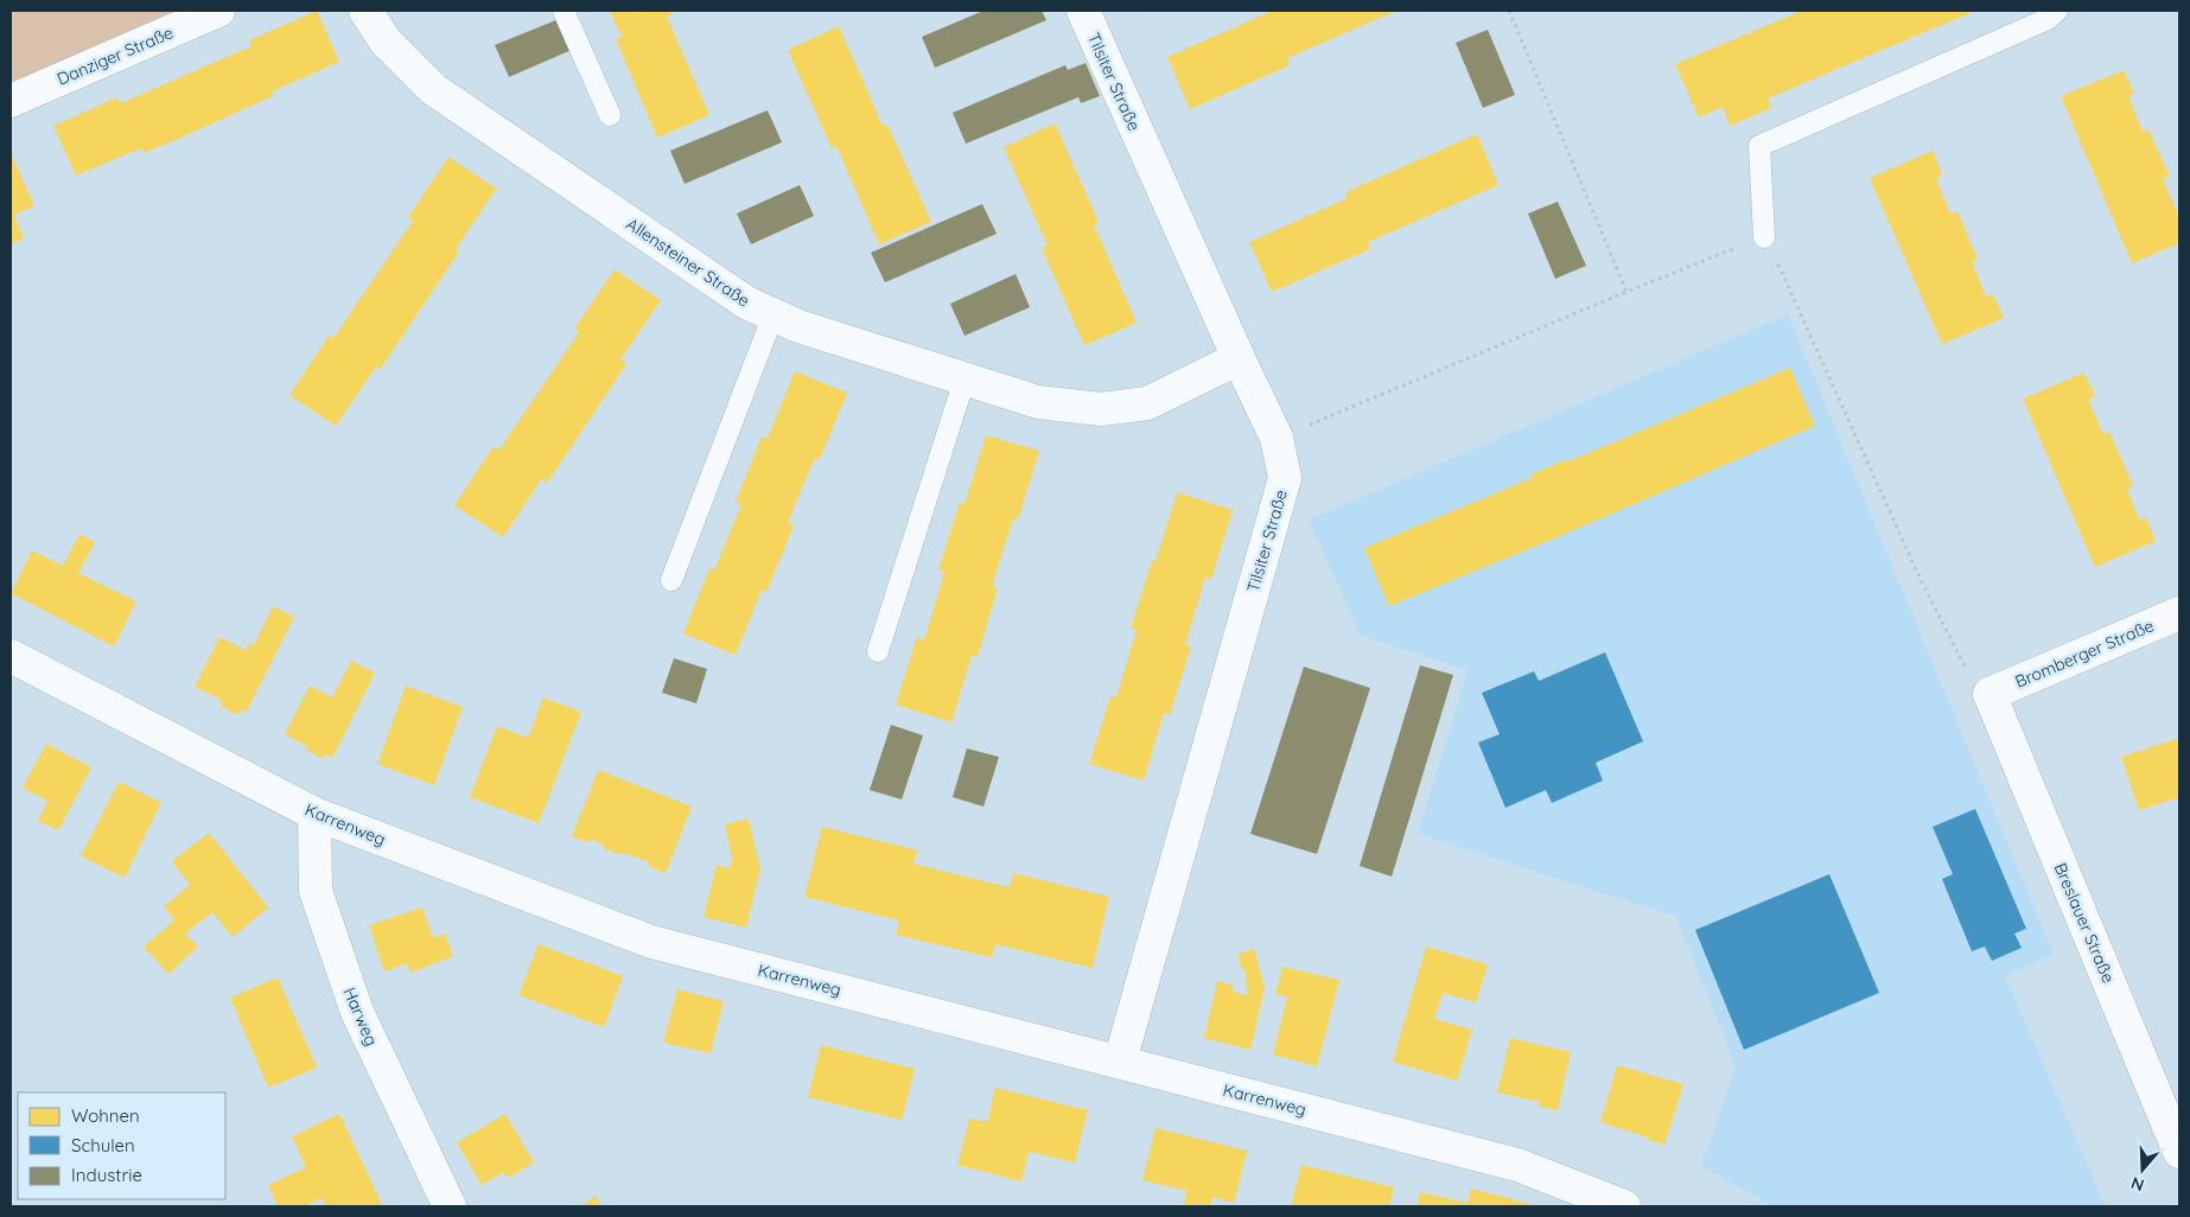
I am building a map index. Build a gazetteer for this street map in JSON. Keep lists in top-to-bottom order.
{
  "streets": {
    "street": [
      "Danziger Straße",
      "Tilsiter Straße",
      "Allensteiner Straße",
      "Bromberger Straße",
      "Karrenweg",
      "Breslauer Straße",
      "Harweg"
    ]
  },
  "crossings": [
    ["Tilsiter Straße", "Allensteiner Straße"],
    ["Tilsiter Straße", "Karrenweg"],
    ["Bromberger Straße", "Breslauer Straße"],
    ["Karrenweg", "Harweg"]
  ],
  "legend": ["Wohnen", "Schulen", "Industrie"],
  "north": "bottom"
}
